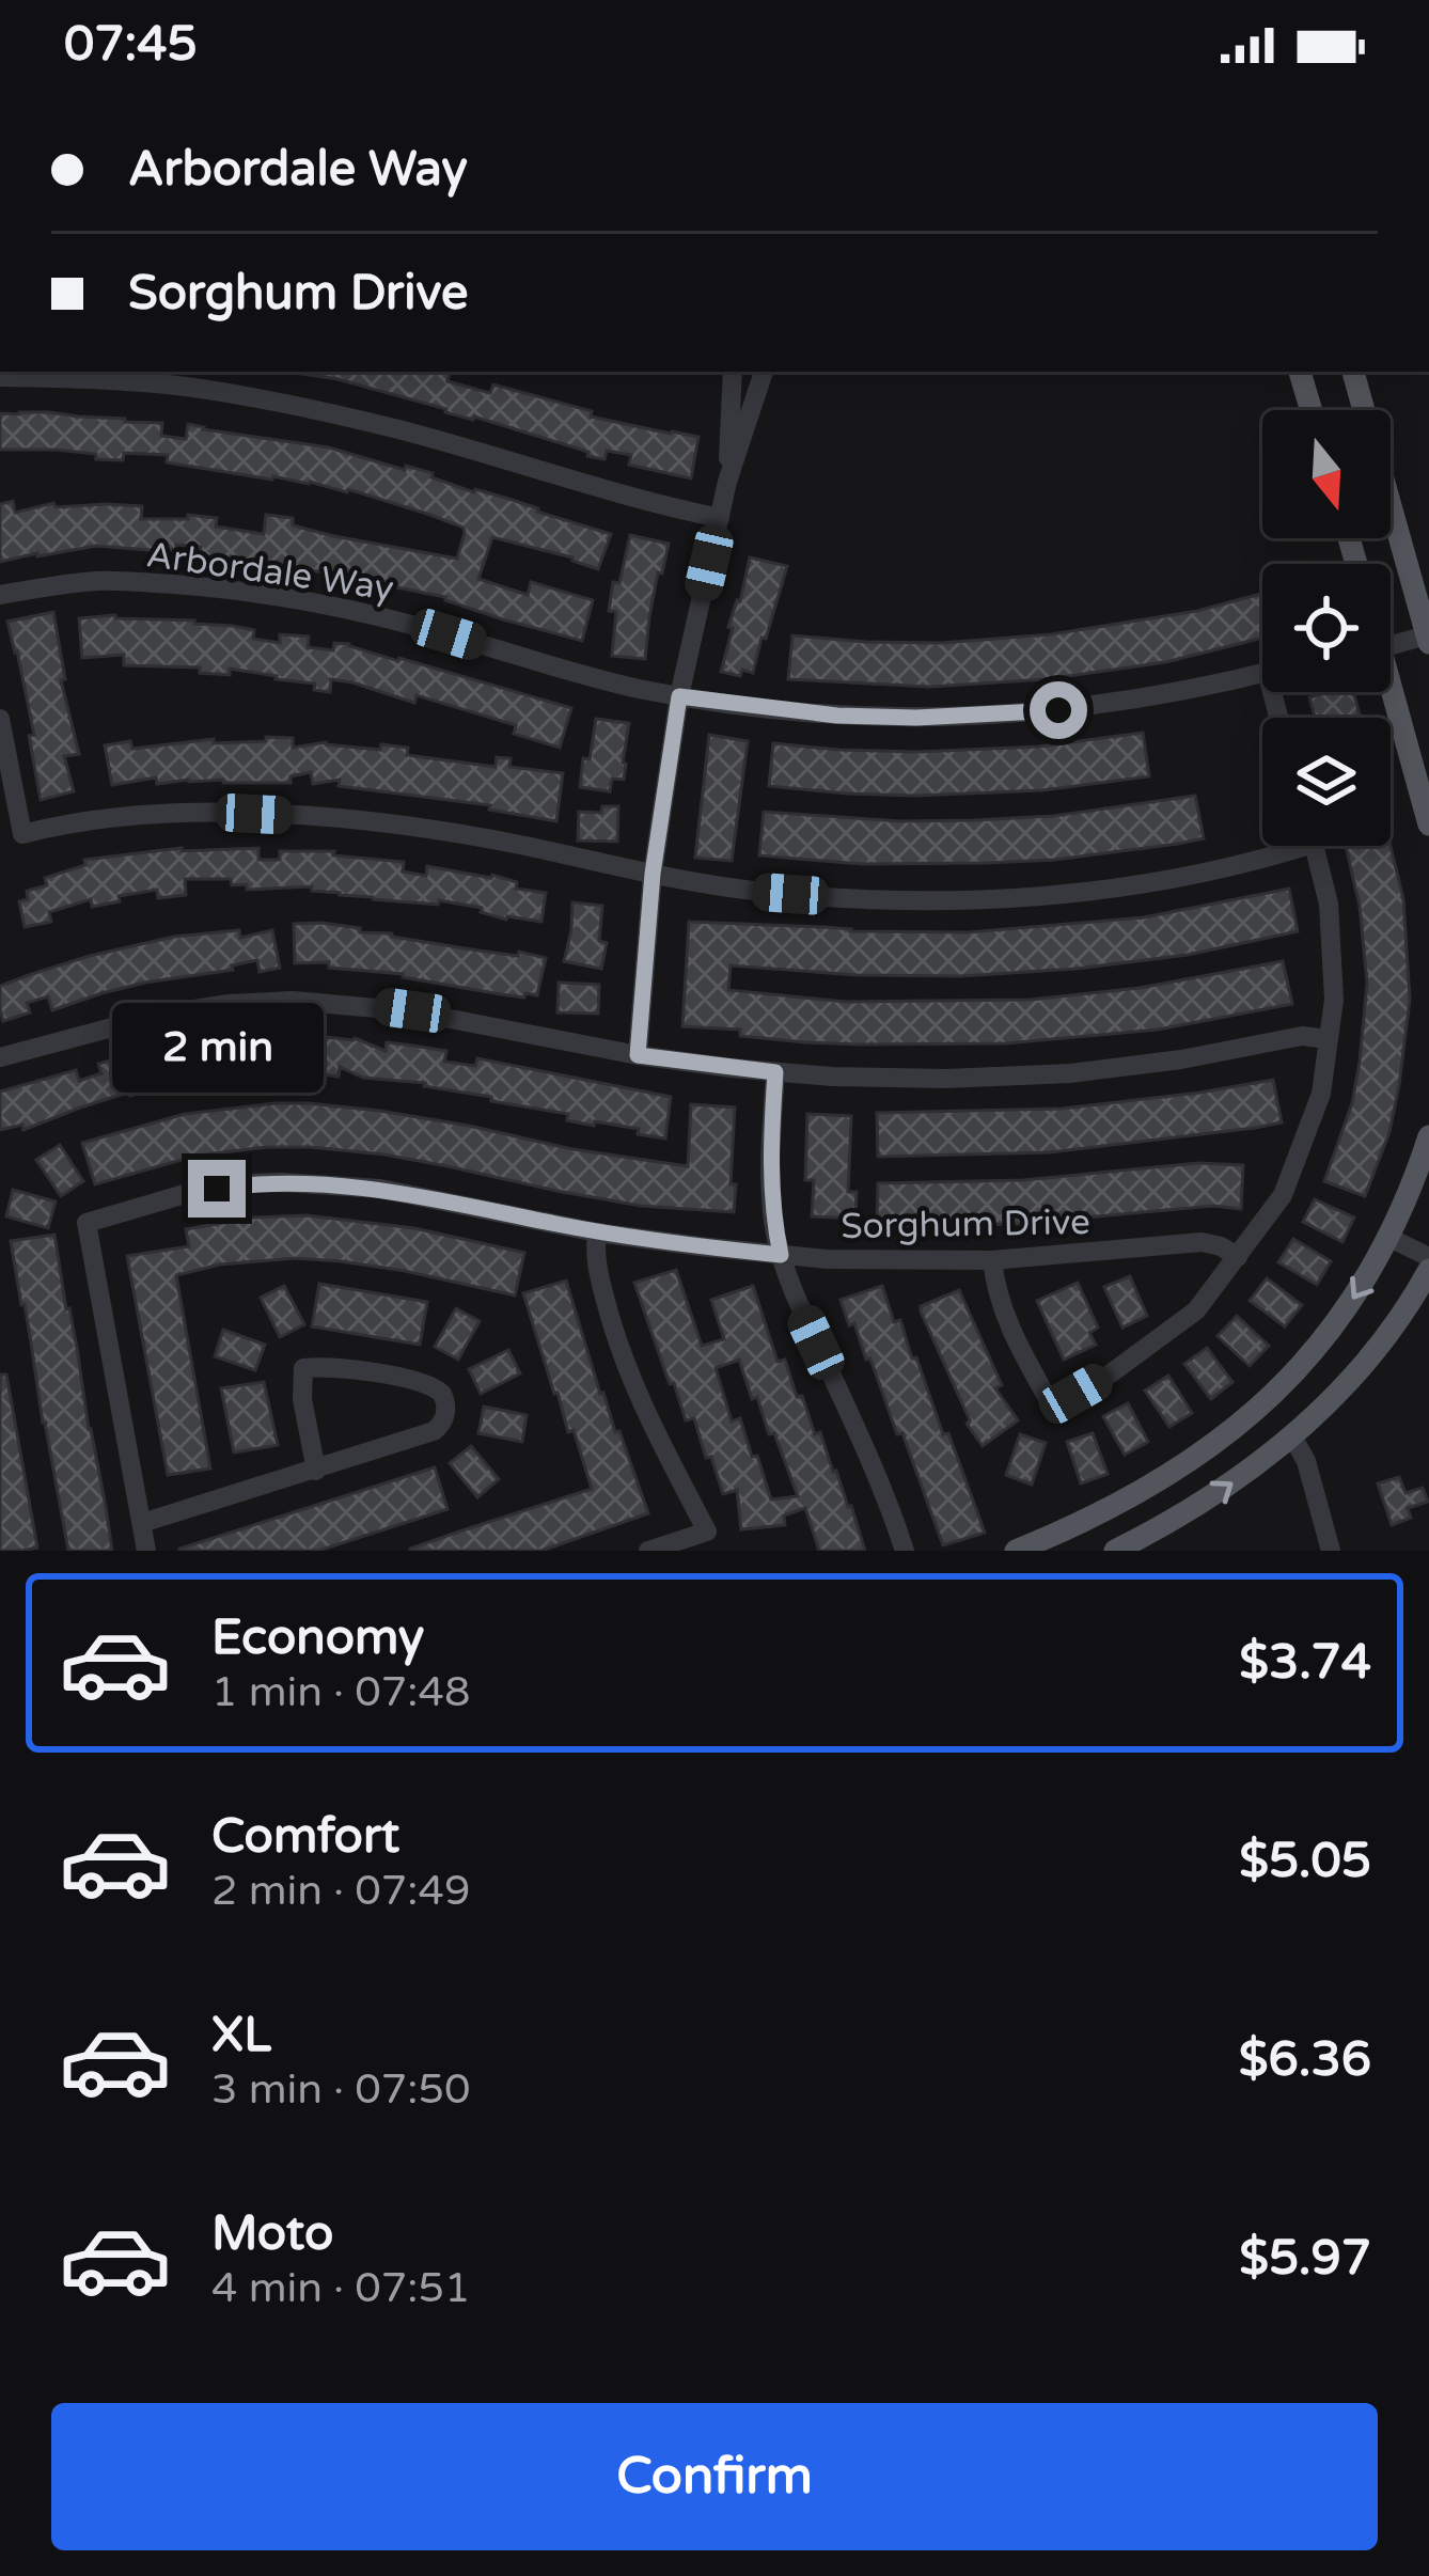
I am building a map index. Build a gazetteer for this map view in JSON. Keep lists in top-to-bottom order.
{
  "streets": {
    "street": ["Arbordale Way", "Sorghum Drive"]
  },
  "north": "bottom",
  "page": {
    "status": "07:45",
    "banner": ["Arbordale Way", "Sorghum Drive"],
    "bubble": "2 min",
    "list": [
      {
        "name": "Economy",
        "note": "1 min · 07:48",
        "value": "$3.74"
      },
      {
        "name": "Comfort",
        "note": "2 min · 07:49",
        "value": "$5.05"
      },
      {
        "name": "XL",
        "note": "3 min · 07:50",
        "value": "$6.36"
      },
      {
        "name": "Moto",
        "note": "4 min · 07:51",
        "value": "$5.97"
      }
    ],
    "buttons": "Confirm"
  }
}
